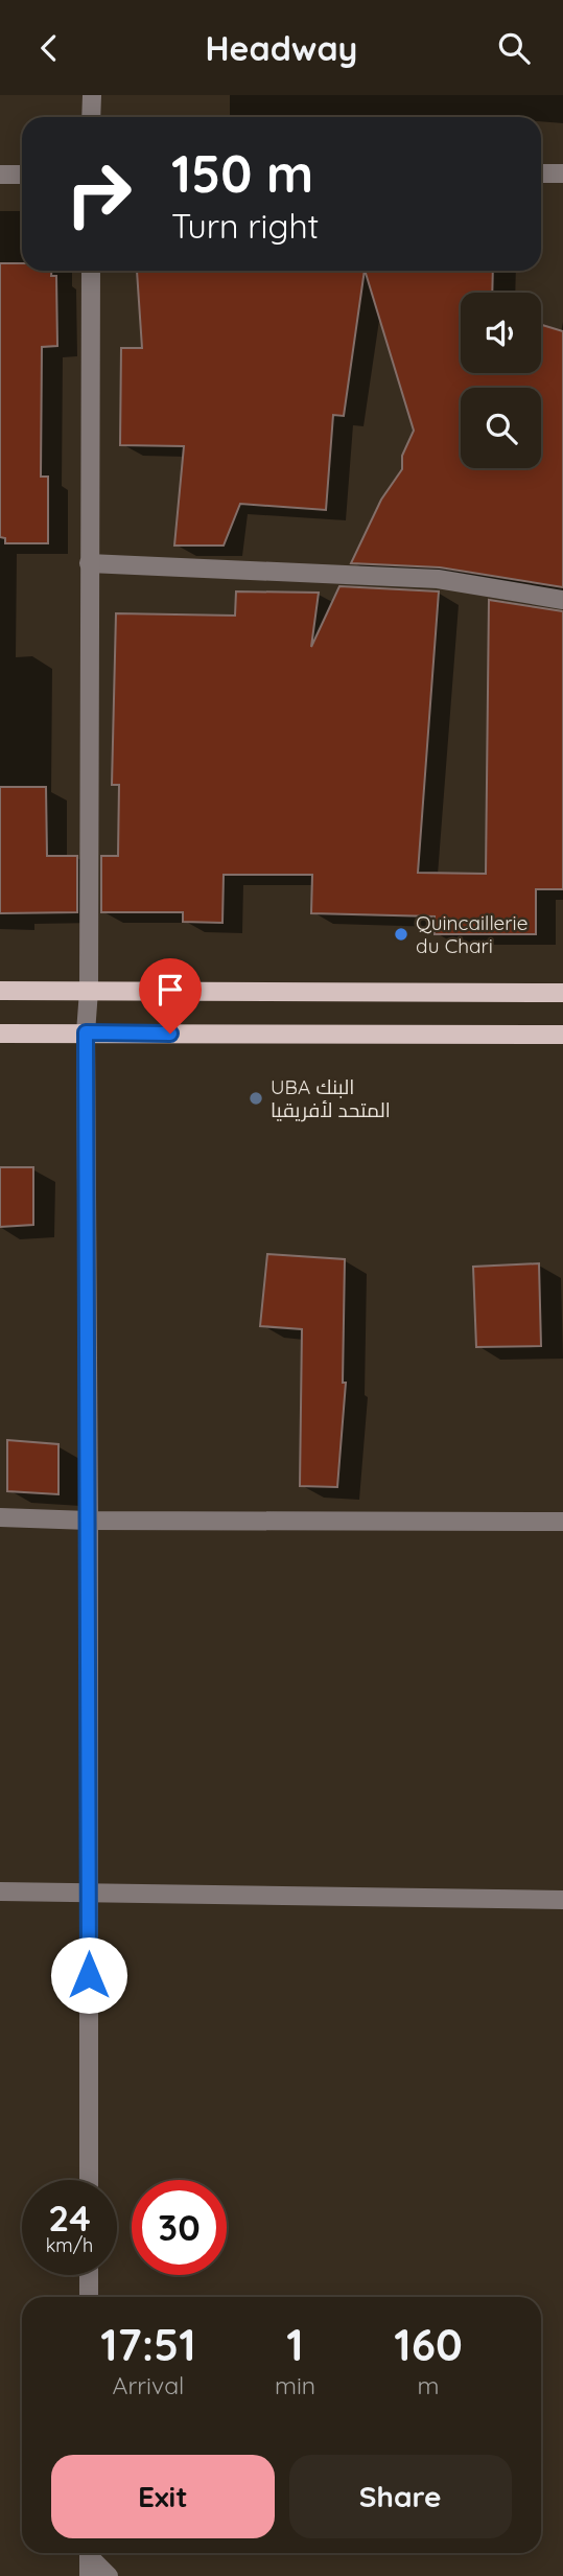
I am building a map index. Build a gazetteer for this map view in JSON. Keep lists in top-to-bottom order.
{
  "places": ["Quincaillerie du Chari", "UBA البنك المتحد لأفريقيا"],
  "page": {
    "header": "Headway",
    "turn": ["150 m", "Turn right"],
    "speed": "24 km/h",
    "limit": "30",
    "eta": [
      "17:51",
      "Arrival",
      "1",
      "min",
      "160",
      "m"
    ],
    "buttons": ["Exit", "Share"]
  }
}
